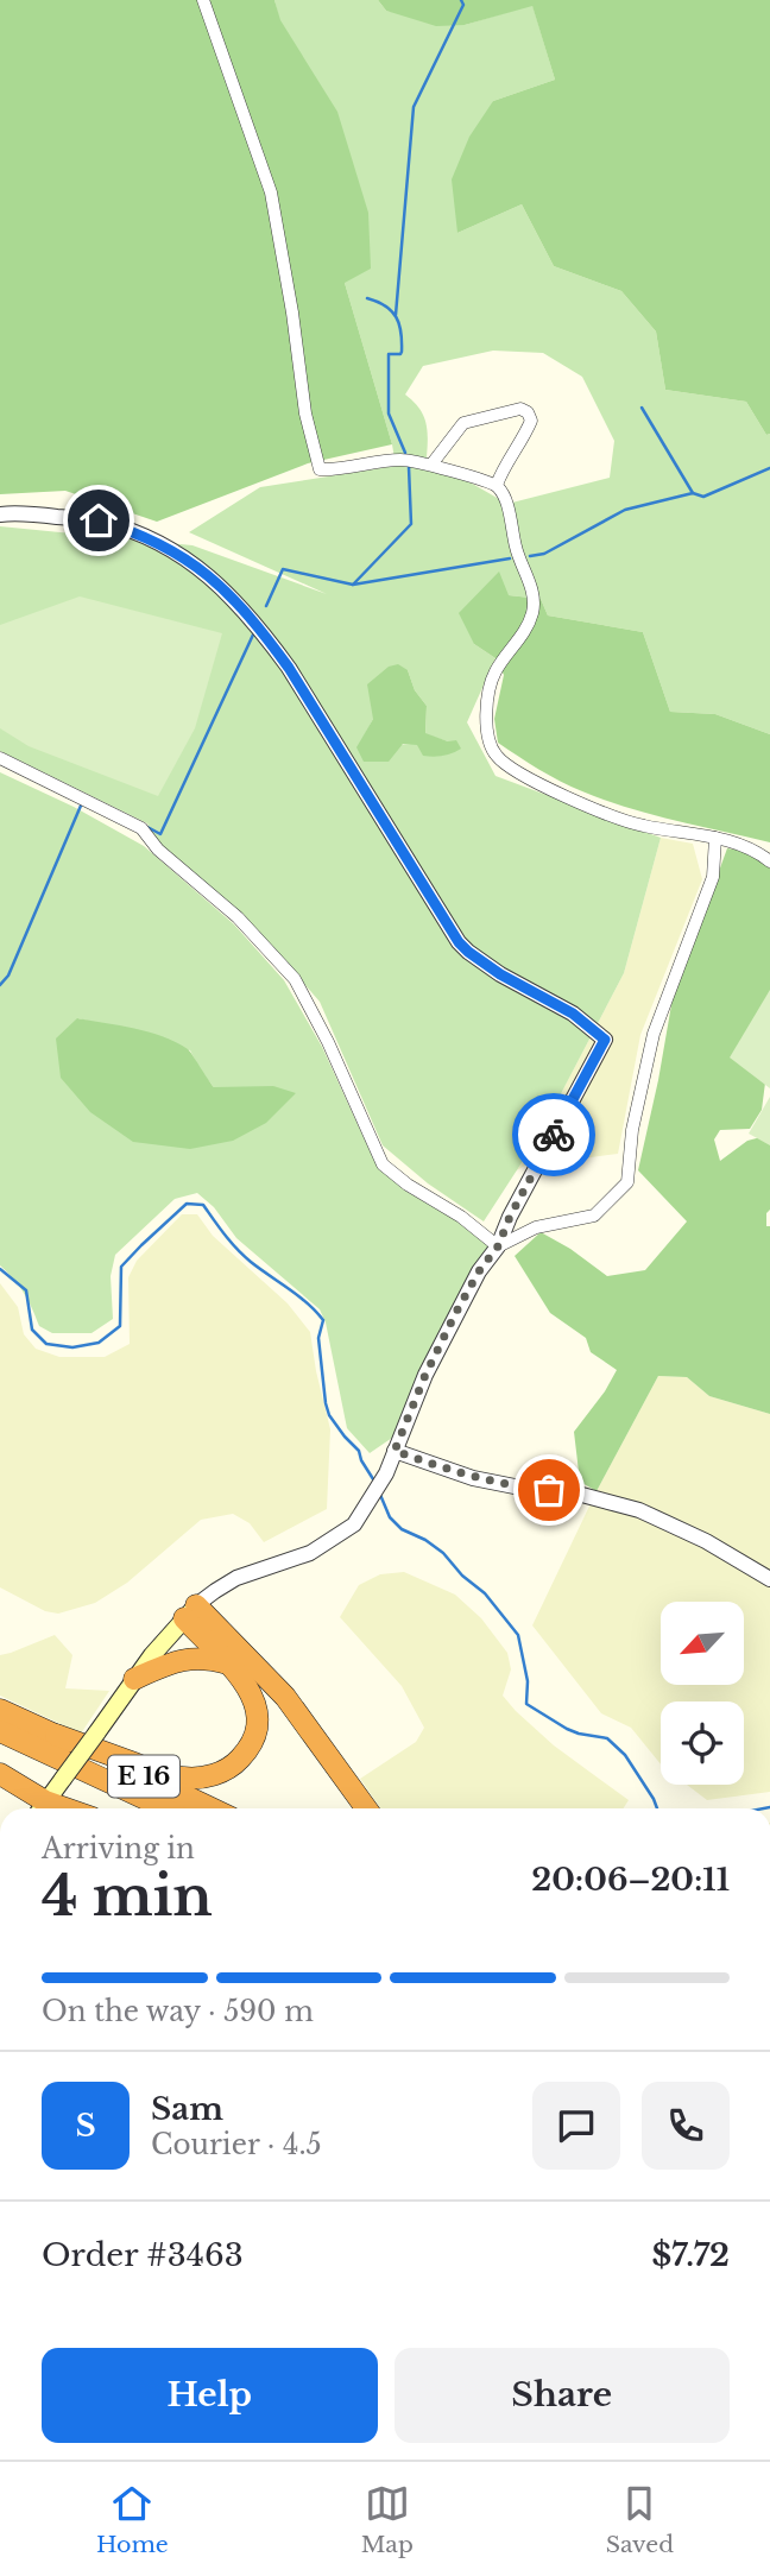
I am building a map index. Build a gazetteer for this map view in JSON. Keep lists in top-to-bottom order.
{
  "streets": {
    "highway": ["E 16"]
  },
  "north": "bottom left",
  "page": {
    "heading": ["4 min", "Arriving in", "20:06–20:11"],
    "panel": [
      "Sam",
      "Courier · 4.5",
      "Order #3463",
      "$7.72"
    ],
    "bar": "On the way · 590 m",
    "round": "S",
    "buttons": ["Help", "Share"],
    "tabs": ["Home", "Map", "Saved"]
  }
}
